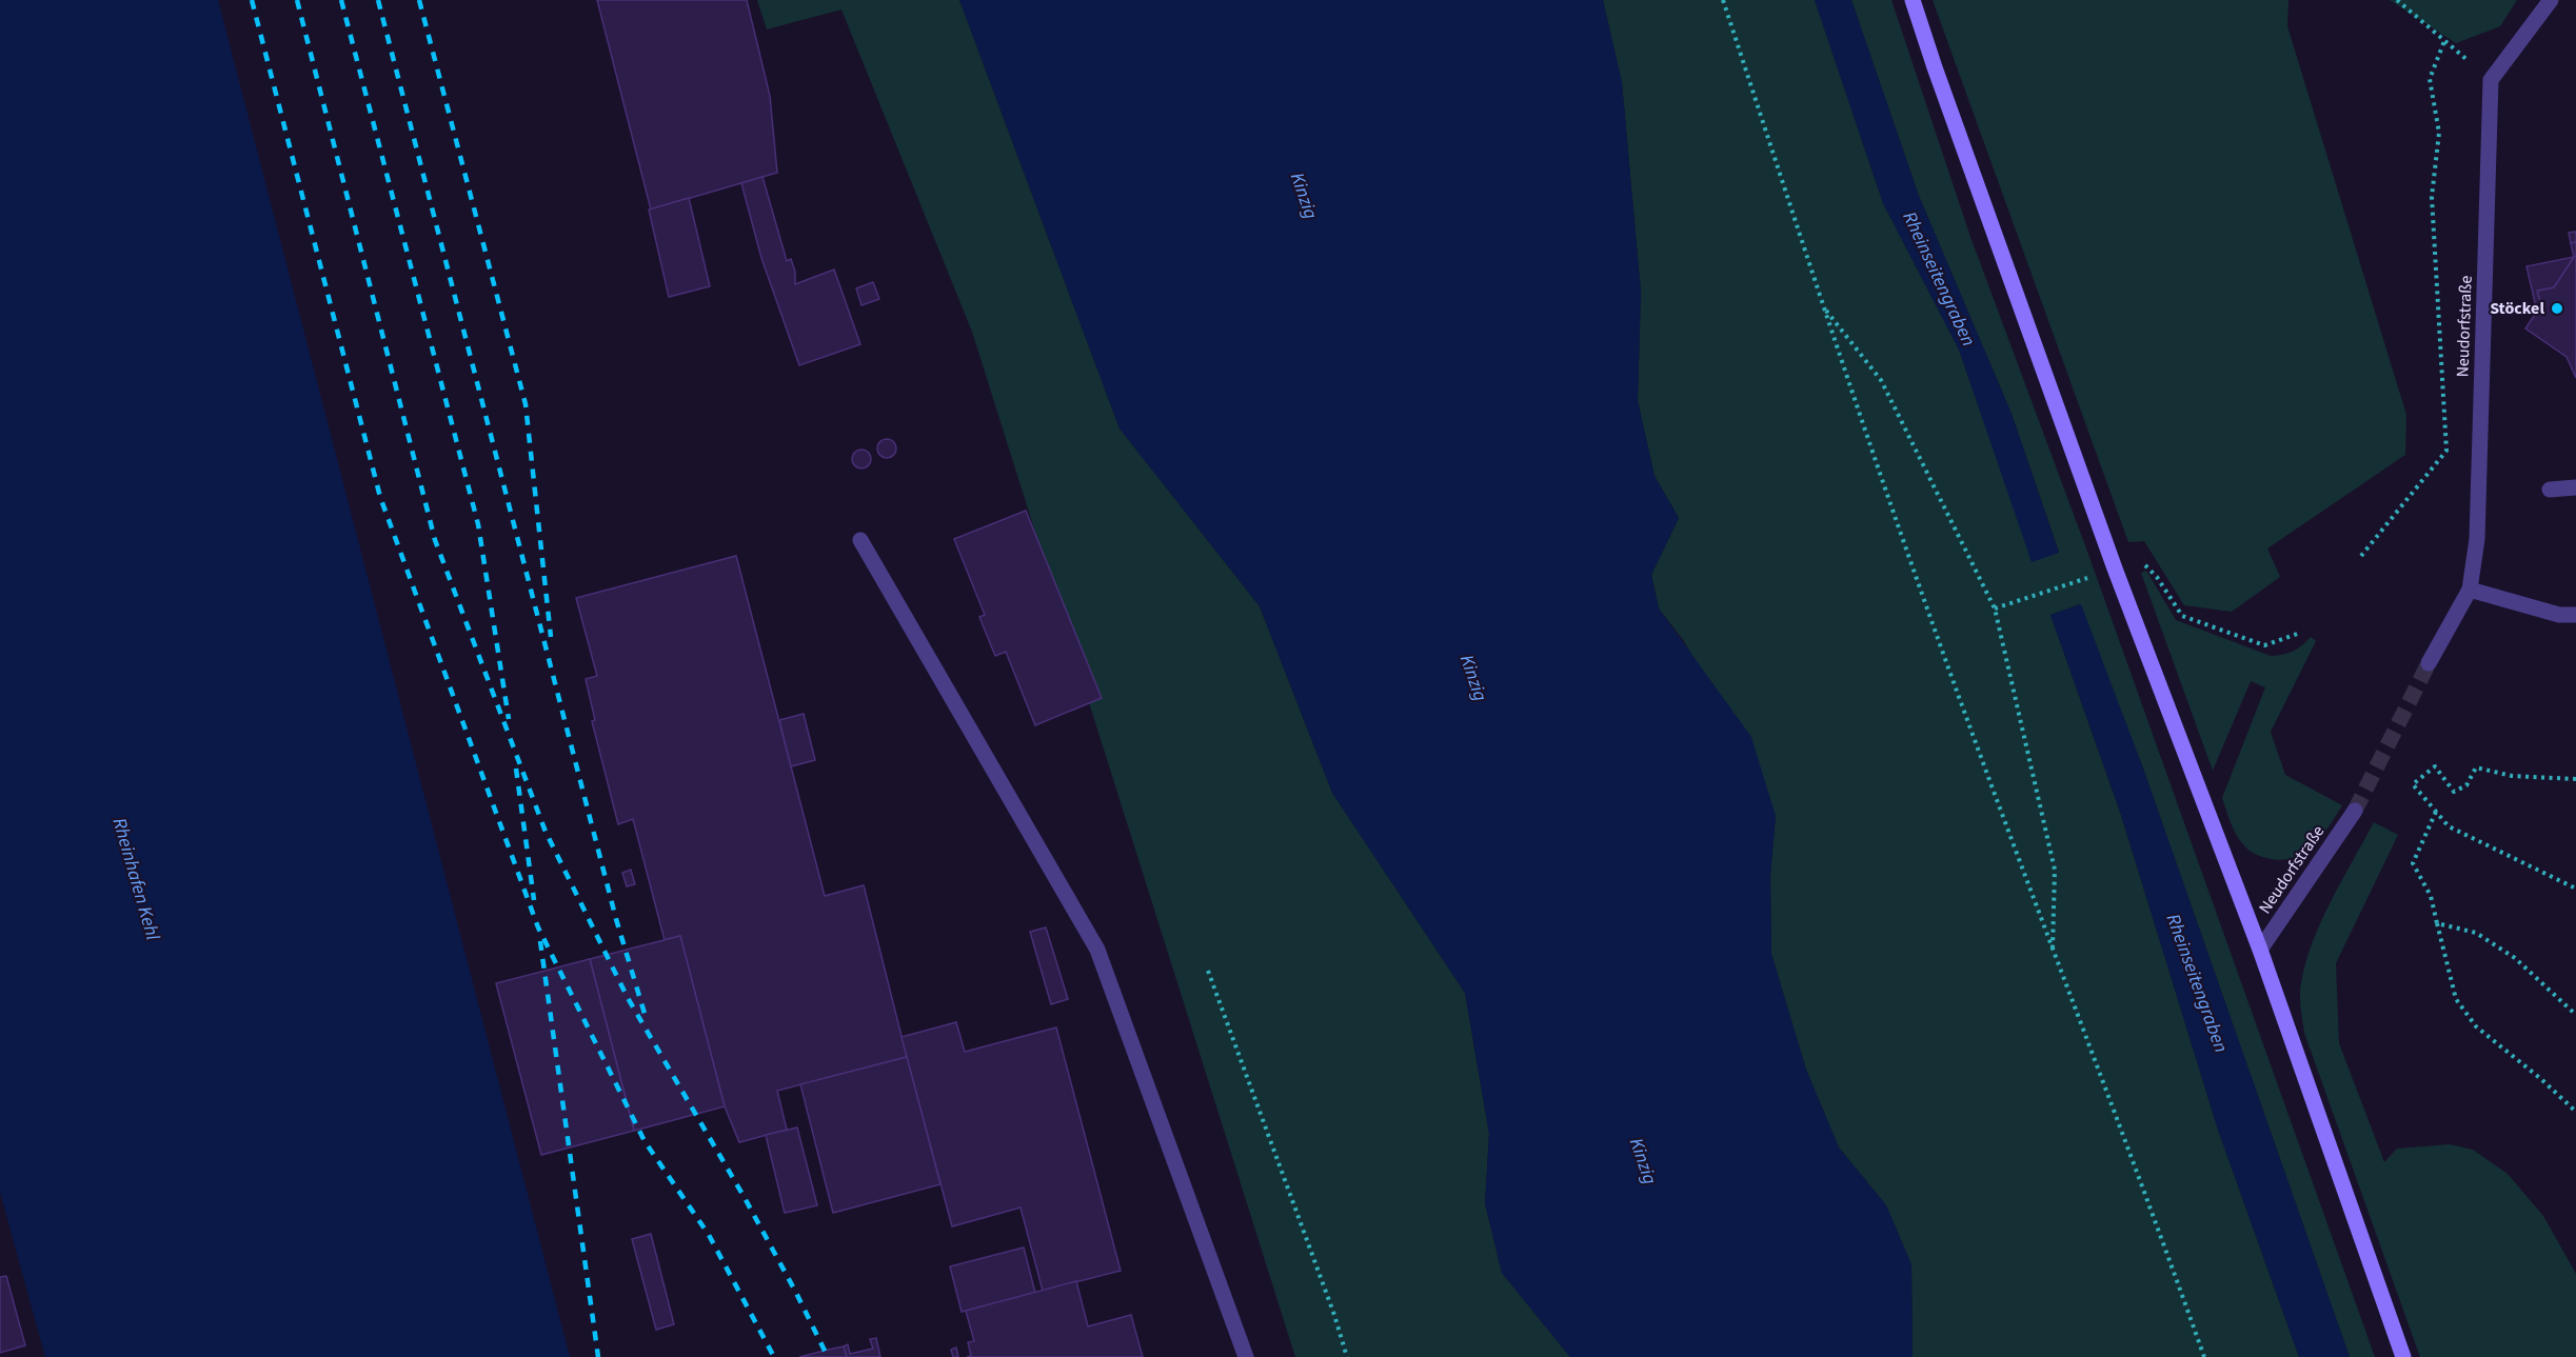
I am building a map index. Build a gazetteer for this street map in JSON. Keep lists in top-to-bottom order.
{
  "streets": {
    "street": ["Neudorfstraße"]
  },
  "water": ["Kinzig", "Rheinseitengraben", "Rheinhafen Kehl"],
  "places": ["Stöckel"]
}
